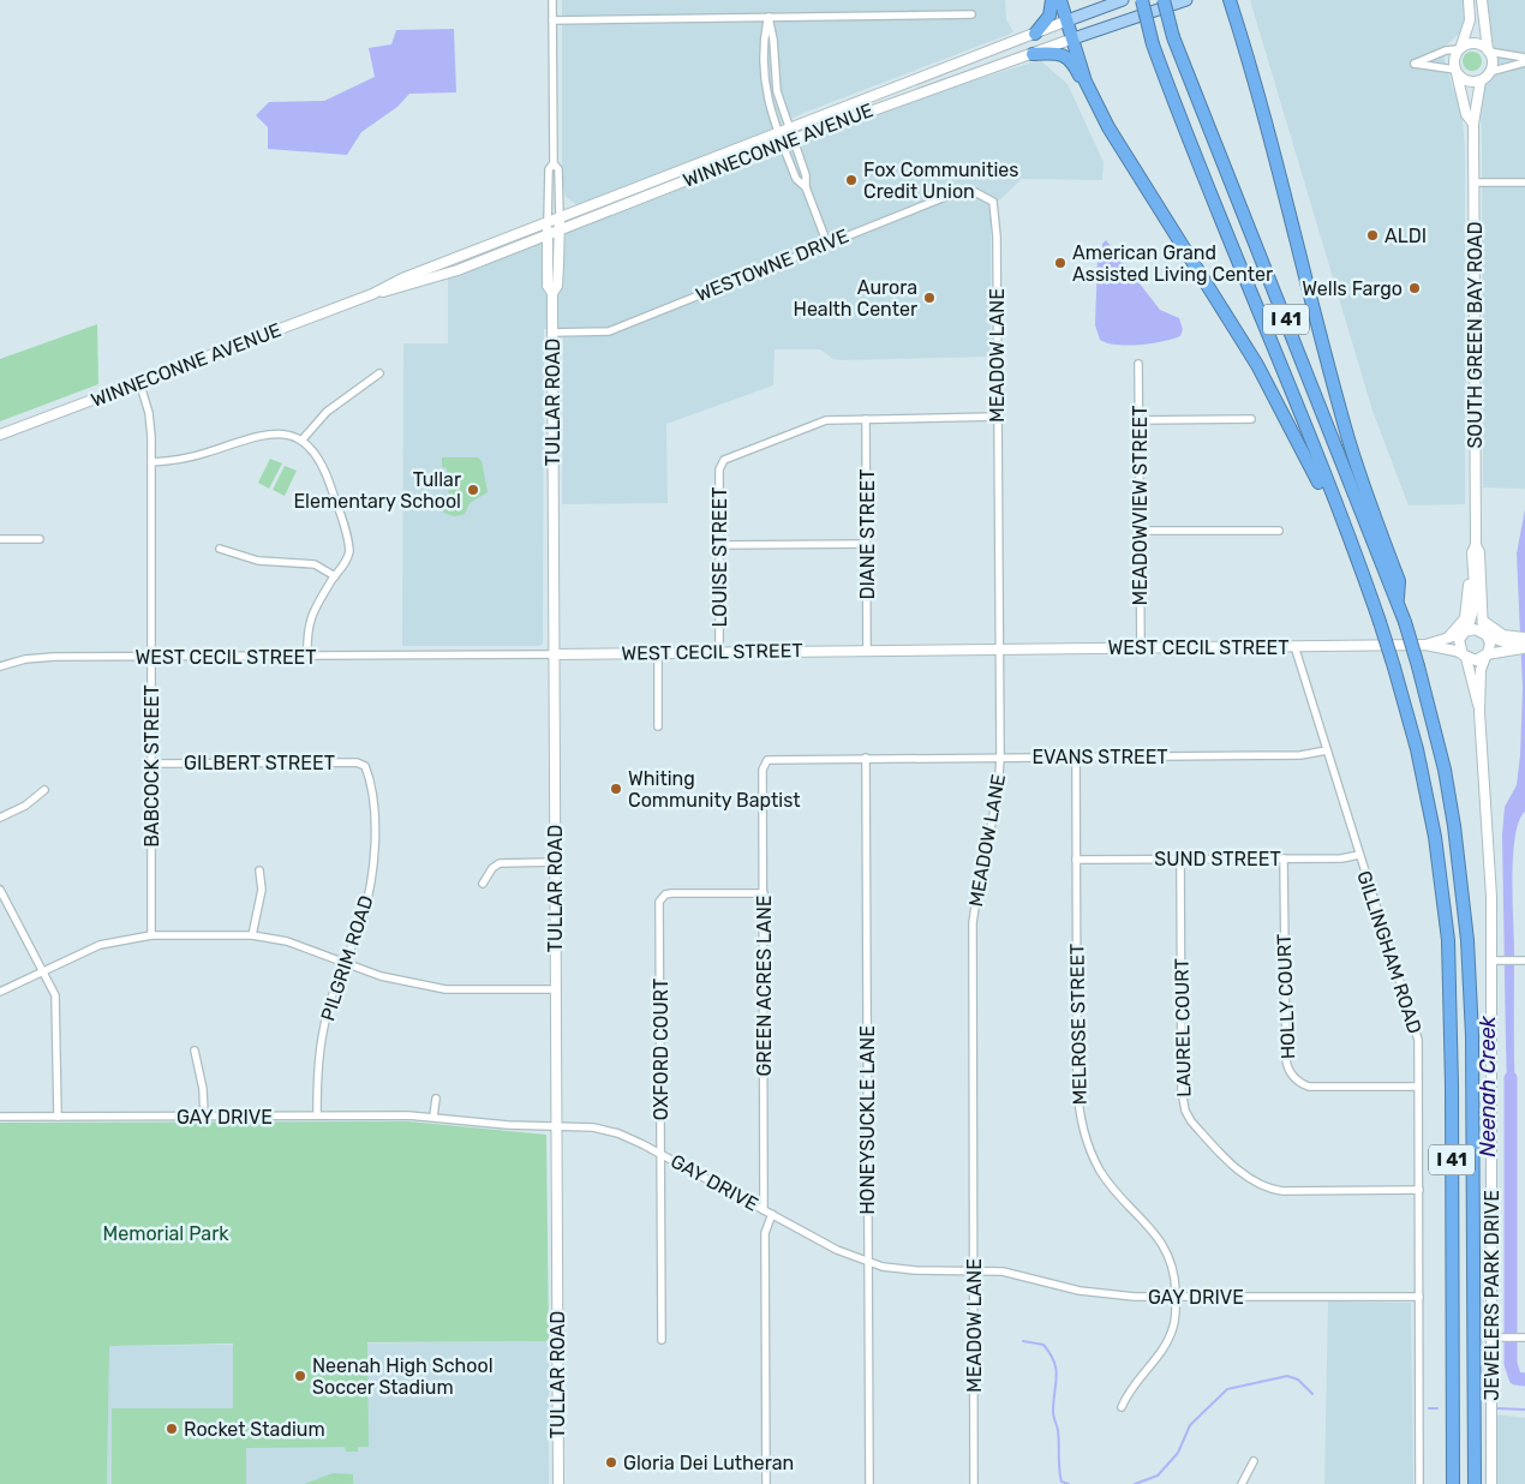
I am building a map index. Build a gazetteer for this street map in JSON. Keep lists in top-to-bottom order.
{
  "streets": {
    "highway": ["I 41"],
    "main road": [
      "WINNECONNE AVENUE",
      "SOUTH GREEN BAY ROAD",
      "TULLAR ROAD",
      "WEST CECIL STREET",
      "JEWELERS PARK DRIVE"
    ],
    "street": [
      "WESTOWNE DRIVE",
      "MEADOW LANE",
      "MEADOWVIEW STREET",
      "DIANE STREET",
      "LOUISE STREET",
      "EVANS STREET",
      "GILBERT STREET",
      "BABCOCK STREET",
      "SUND STREET",
      "GILLINGHAM ROAD",
      "PILGRIM ROAD",
      "GREEN ACRES LANE",
      "HOLLY COURT",
      "MELROSE STREET",
      "LAUREL COURT",
      "OXFORD COURT",
      "GAY DRIVE",
      "HONEYSUCKLE LANE"
    ]
  },
  "crossings": [
    ["WINNECONNE AVENUE", "TULLAR ROAD"],
    ["WINNECONNE AVENUE", "BABCOCK STREET"],
    ["WESTOWNE DRIVE", "MEADOW LANE"],
    ["WESTOWNE DRIVE", "TULLAR ROAD"],
    ["SOUTH GREEN BAY ROAD", "WEST CECIL STREET"],
    ["SOUTH GREEN BAY ROAD", "JEWELERS PARK DRIVE"],
    ["MEADOW LANE", "WEST CECIL STREET"],
    ["MEADOW LANE", "EVANS STREET"],
    ["MEADOW LANE", "GAY DRIVE"],
    ["TULLAR ROAD", "WEST CECIL STREET"],
    ["TULLAR ROAD", "GAY DRIVE"],
    ["MEADOWVIEW STREET", "WEST CECIL STREET"],
    ["DIANE STREET", "LOUISE STREET"],
    ["DIANE STREET", "WEST CECIL STREET"],
    ["LOUISE STREET", "WEST CECIL STREET"],
    ["WEST CECIL STREET", "BABCOCK STREET"],
    ["WEST CECIL STREET", "GILLINGHAM ROAD"],
    ["WEST CECIL STREET", "JEWELERS PARK DRIVE"],
    ["EVANS STREET", "GILLINGHAM ROAD"],
    ["EVANS STREET", "GREEN ACRES LANE"],
    ["EVANS STREET", "MELROSE STREET"],
    ["EVANS STREET", "HONEYSUCKLE LANE"],
    ["GILBERT STREET", "BABCOCK STREET"],
    ["GILBERT STREET", "PILGRIM ROAD"],
    ["SUND STREET", "GILLINGHAM ROAD"],
    ["SUND STREET", "HOLLY COURT"],
    ["SUND STREET", "MELROSE STREET"],
    ["SUND STREET", "LAUREL COURT"],
    ["GILLINGHAM ROAD", "HOLLY COURT"],
    ["GILLINGHAM ROAD", "LAUREL COURT"],
    ["GILLINGHAM ROAD", "GAY DRIVE"],
    ["PILGRIM ROAD", "GAY DRIVE"],
    ["GREEN ACRES LANE", "OXFORD COURT"],
    ["GREEN ACRES LANE", "GAY DRIVE"],
    ["MELROSE STREET", "GAY DRIVE"],
    ["OXFORD COURT", "GAY DRIVE"],
    ["GAY DRIVE", "HONEYSUCKLE LANE"]
  ],
  "water": ["Neenah Creek"],
  "parks": ["Memorial Park"],
  "places": [
    "Fox Communities Credit Union",
    "ALDI",
    "American Grand Assisted Living Center",
    "Wells Fargo",
    "Aurora Health Center",
    "Tullar Elementary School",
    "Whiting Community Baptist",
    "Neenah High School Soccer Stadium",
    "Rocket Stadium",
    "Gloria Dei Lutheran"
  ]
}
